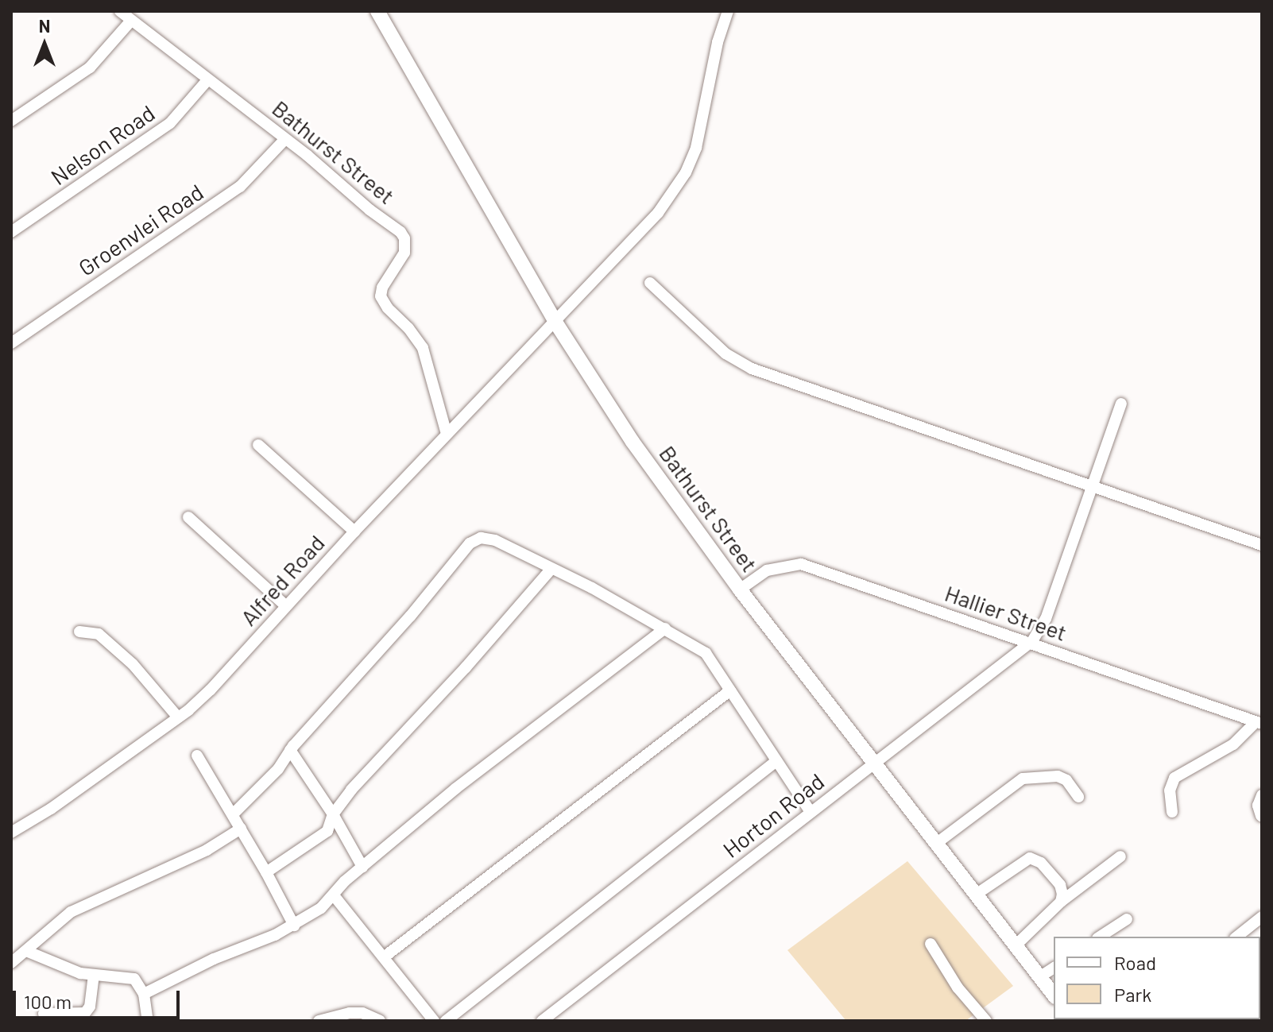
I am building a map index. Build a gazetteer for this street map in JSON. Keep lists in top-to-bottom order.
{
  "streets": {
    "main road": ["Bathurst Street"],
    "street": [
      "Nelson Road",
      "Groenvlei Road",
      "Alfred Road",
      "Hallier Street",
      "Horton Road"
    ]
  },
  "crossings": [
    ["Nelson Road", "Bathurst Street"],
    ["Bathurst Street", "Groenvlei Road"],
    ["Bathurst Street", "Alfred Road"],
    ["Bathurst Street", "Hallier Street"],
    ["Bathurst Street", "Horton Road"],
    ["Hallier Street", "Horton Road"]
  ],
  "legend": ["Road", "Park"],
  "scale_bar": "100 m",
  "north": "top"
}
